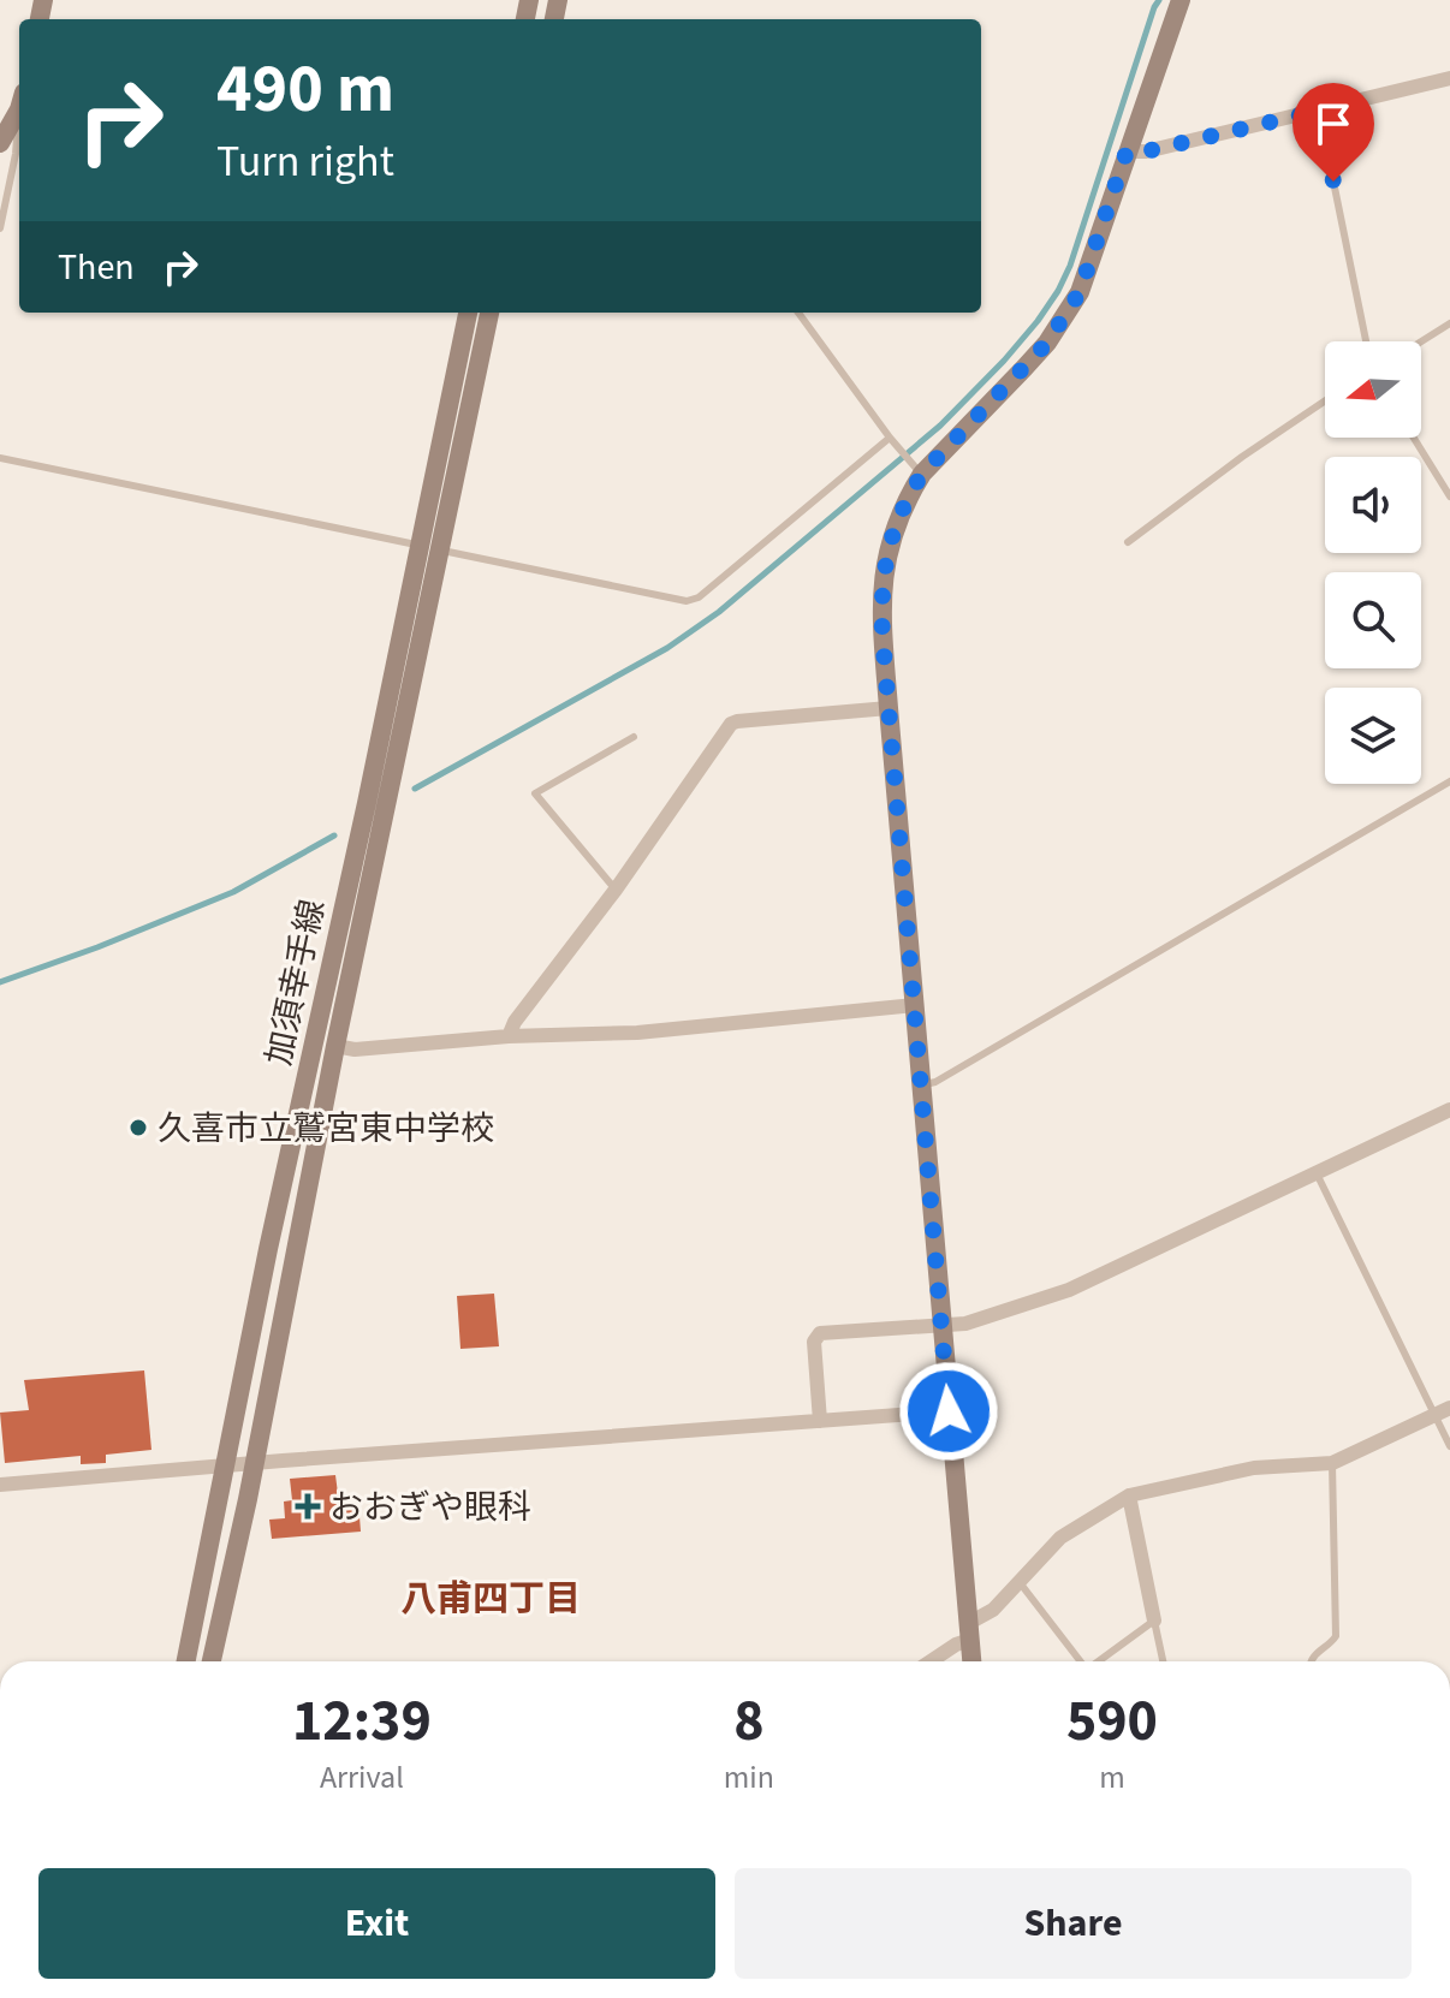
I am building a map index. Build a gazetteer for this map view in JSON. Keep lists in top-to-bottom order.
{
  "streets": {
    "main road": ["加須幸手線"]
  },
  "districts": ["八甫四丁目"],
  "places": {
    "other": ["久喜市立鷲宮東中学校"],
    "health": ["おおぎや眼科"]
  },
  "north": "left",
  "page": {
    "turn": ["490 m", "Turn right"],
    "then": "Then",
    "eta": [
      "12:39",
      "Arrival",
      "8",
      "min",
      "590",
      "m"
    ],
    "buttons": ["Exit", "Share"]
  }
}
